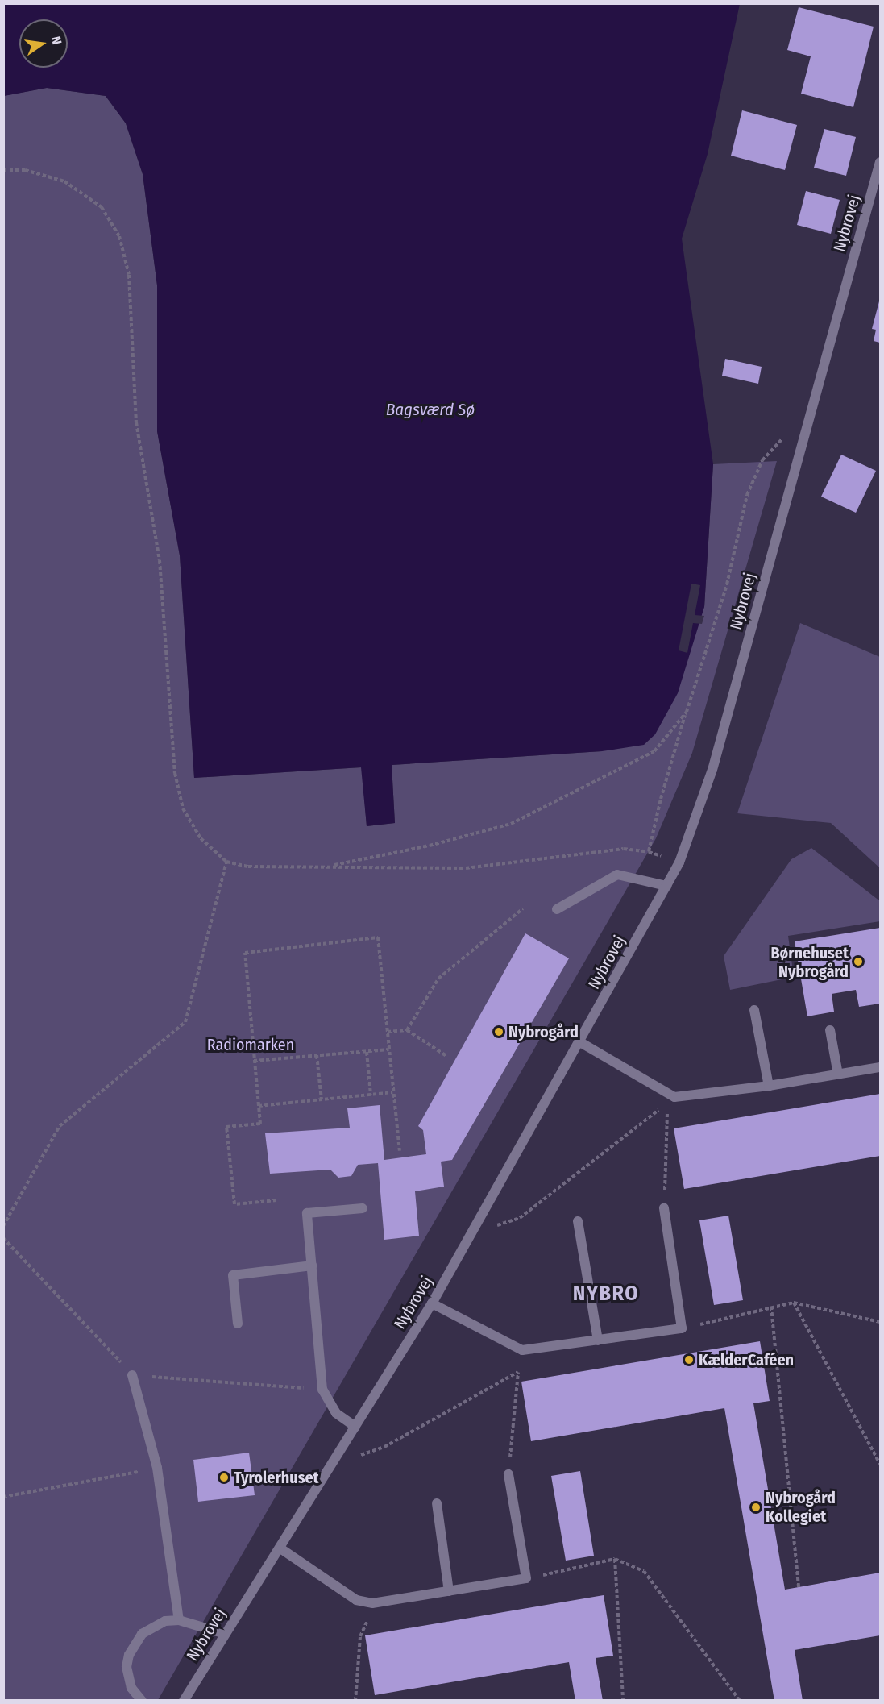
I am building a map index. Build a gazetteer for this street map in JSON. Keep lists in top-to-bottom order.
{
  "streets": {
    "street": ["Nybrovej"]
  },
  "districts": ["NYBRO"],
  "water": ["Bagsværd Sø"],
  "parks": ["Radiomarken"],
  "places": [
    "Børnehuset Nybrogård",
    "Nybrogård",
    "KælderCaféen",
    "Tyrolerhuset",
    "Nybrogård Kollegiet"
  ],
  "north": "right"
}
